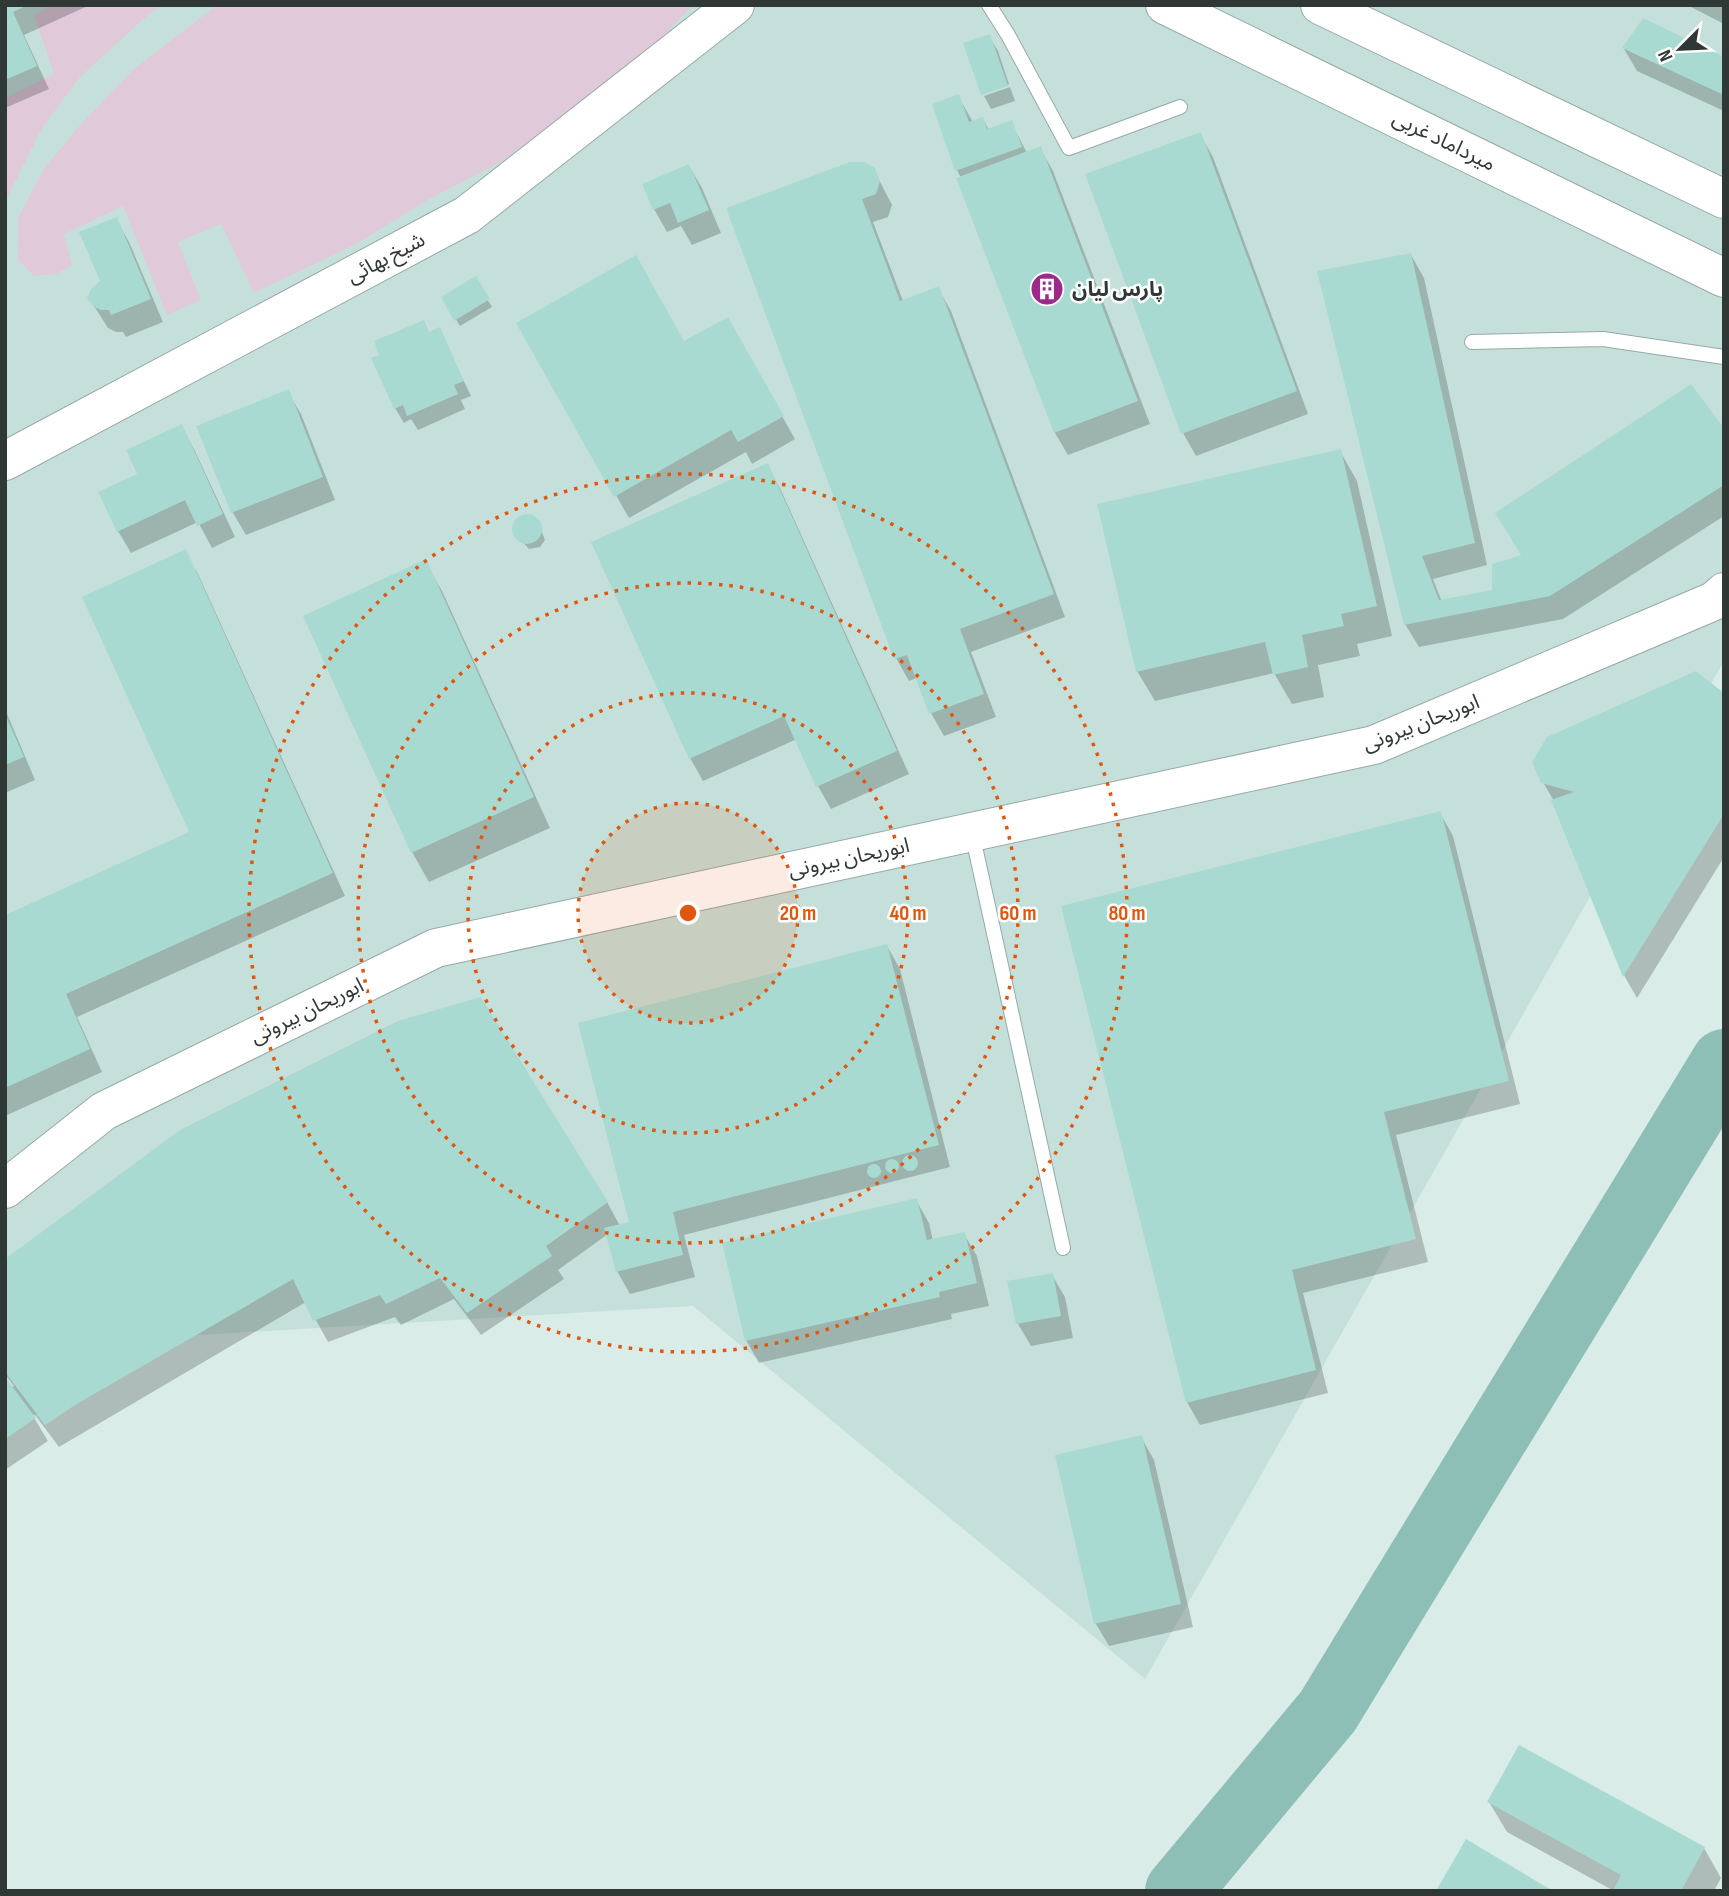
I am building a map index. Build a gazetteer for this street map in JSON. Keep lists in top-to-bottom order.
{
  "streets": {
    "street": ["میرداماد غربی", "شیخ بهائی", "ابوریحان بیرونی"]
  },
  "places": {
    "building": ["پارس لیان"]
  },
  "north": "bottom left",
  "rings": [
    "20 m",
    "40 m",
    "60 m",
    "80 m"
  ]
}
